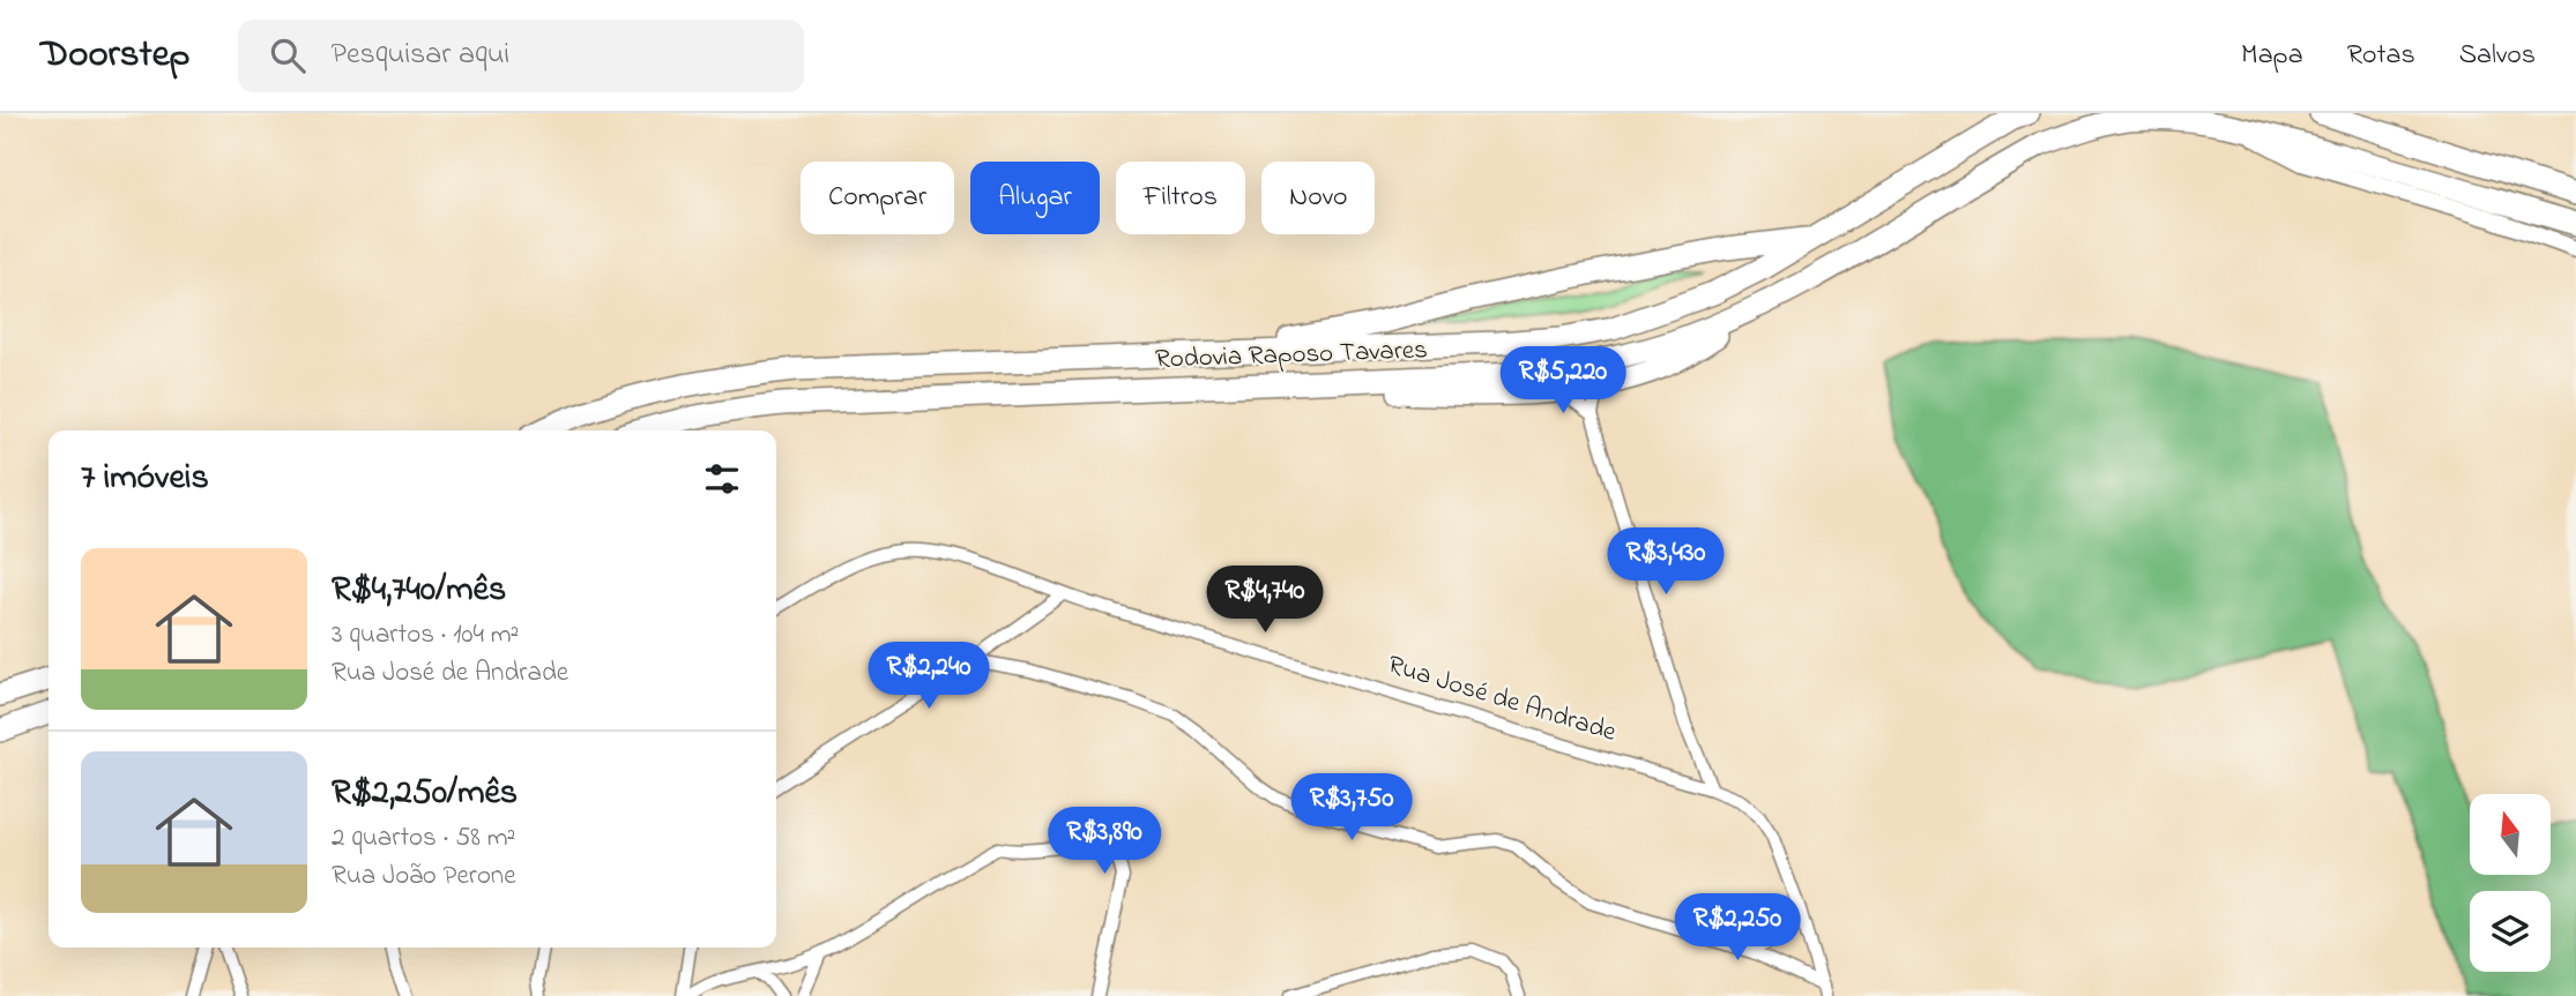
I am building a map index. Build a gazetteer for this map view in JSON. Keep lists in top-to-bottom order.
{
  "streets": {
    "highway": ["Rodovia Raposo Tavares"],
    "street": ["Rua José de Andrade"]
  },
  "north": "top",
  "page": {
    "header": "Doorstep",
    "search": "Pesquisar aqui",
    "nav": ["Mapa", "Rotas", "Salvos"],
    "chip": [
      "Comprar",
      "Alugar",
      "Filtros",
      "Novo"
    ],
    "price": [
      "R$5,220",
      "R$3,430",
      "R$4,740",
      "R$2,240",
      "R$3,750",
      "R$3,890",
      "R$2,250"
    ],
    "heading": "7 imóveis",
    "list": [
      {
        "name": "R$4,740/mês",
        "note": "3 quartos · 104 m² · Rua José de Andrade"
      },
      {
        "name": "R$2,250/mês",
        "note": "2 quartos · 58 m² · Rua João Perone"
      }
    ]
  }
}
